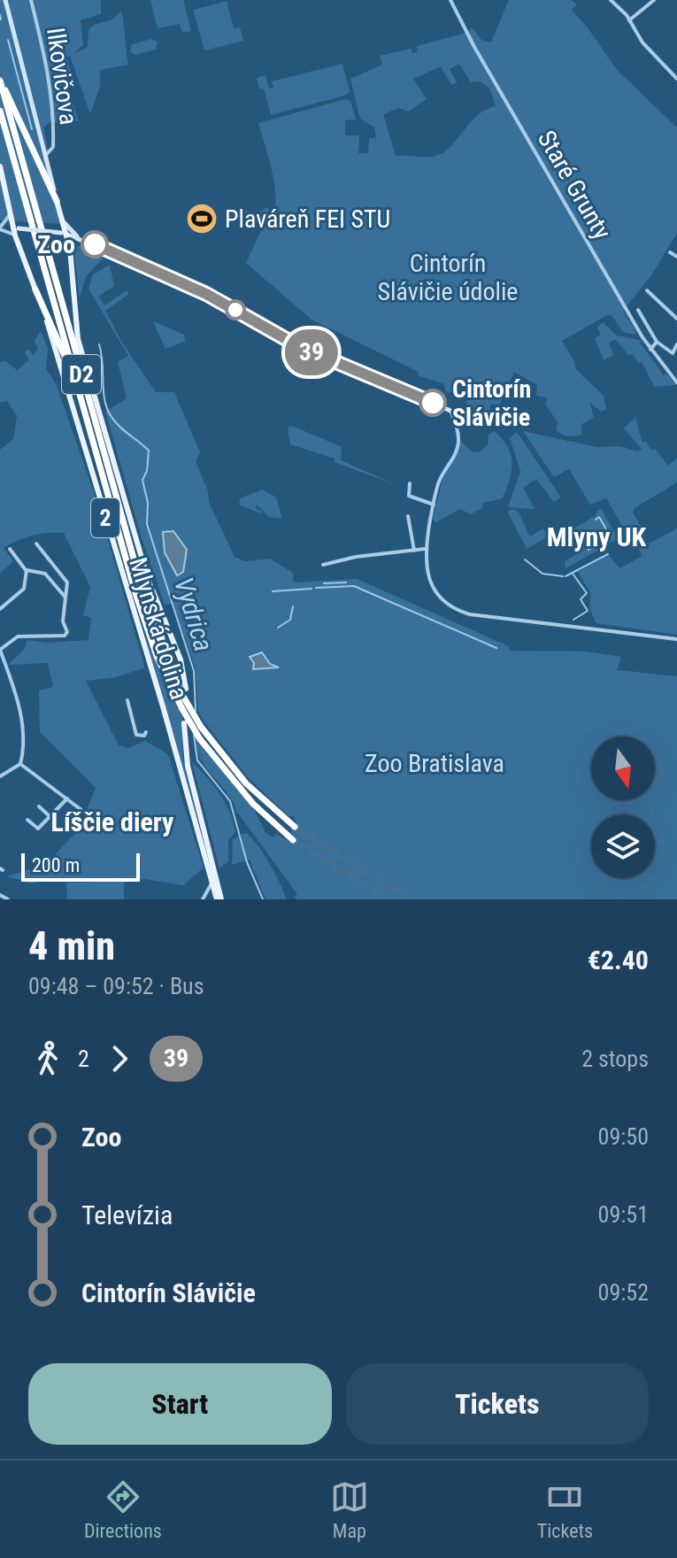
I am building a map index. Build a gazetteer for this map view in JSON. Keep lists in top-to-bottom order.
{
  "streets": {
    "highway": ["D2"],
    "main road": ["2", "Mlynská dolina"],
    "street": ["Ilkovičova", "Staré Grunty"]
  },
  "crossings": [
    ["Ilkovičova", "Mlynská dolina"],
    ["D2", "Mlynská dolina"]
  ],
  "districts": ["Mlyny UK", "Líščie diery"],
  "water": ["Vydrica"],
  "parks": ["Cintorín Slávičie údolie", "Zoo Bratislava"],
  "places": {
    "sports": ["Plaváreň FEI STU"],
    "other": ["Zoo", "Cintorín Slávičie"]
  },
  "lines": ["bus line 39"],
  "scale_bar": "200 m",
  "north": "bottom",
  "page": {
    "on_map": "39",
    "scale": "200 m",
    "heading": ["4 min", "09:48 – 09:52 · Bus", "€2.40"],
    "legs": ["2", "39", "2 stops"],
    "list": [
      {
        "name": "Zoo",
        "value": "09:50"
      },
      {
        "name": "Televízia",
        "value": "09:51"
      },
      {
        "name": "Cintorín Slávičie",
        "value": "09:52"
      }
    ],
    "buttons": ["Start", "Tickets"],
    "tabs": ["Directions", "Map", "Tickets"]
  }
}
